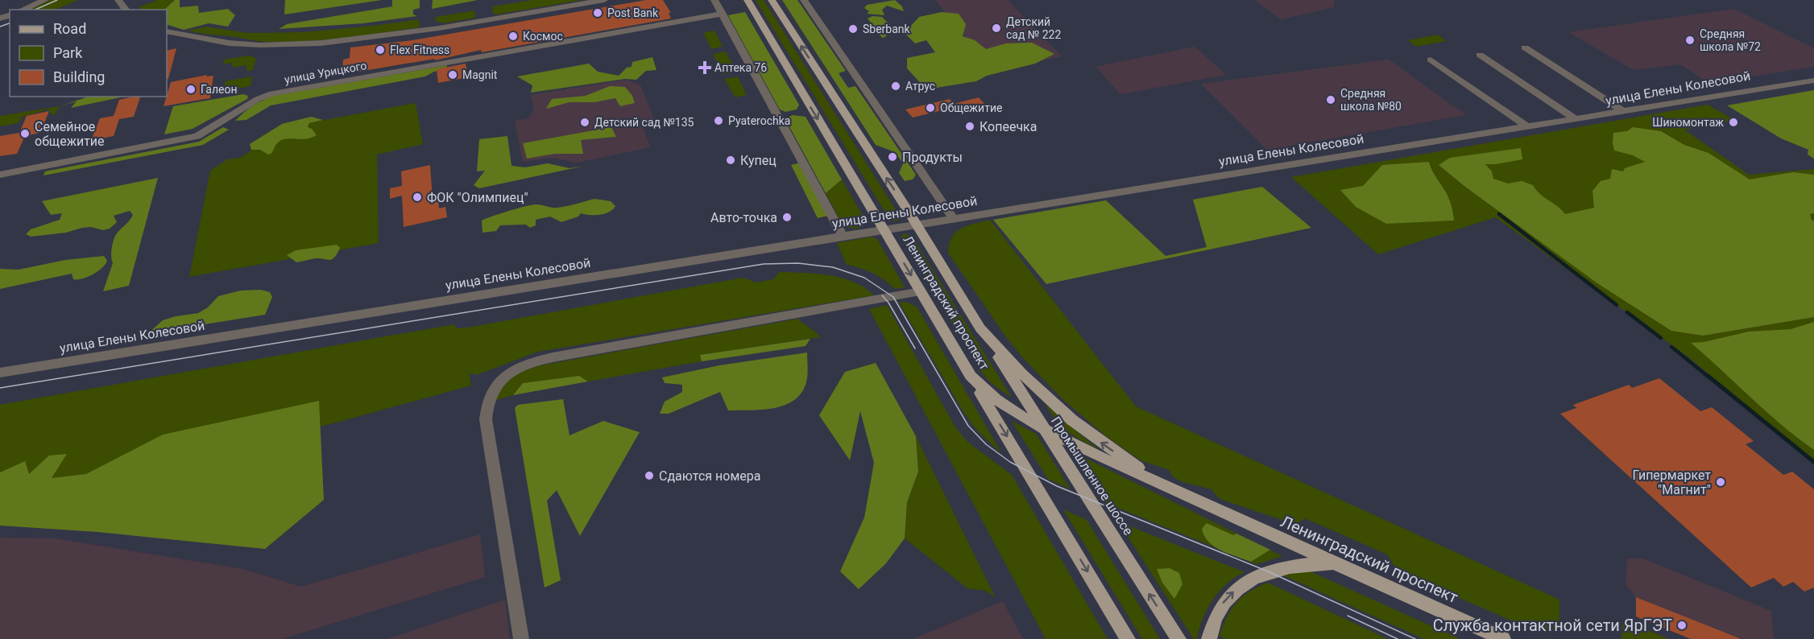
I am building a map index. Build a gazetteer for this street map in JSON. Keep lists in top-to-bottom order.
{
  "streets": {
    "main road": ["Ленинградский проспект", "Промышленное шоссе"],
    "street": ["улица Урицкого", "улица Елены Колесовой"]
  },
  "crossings": [
    ["улица Елены Колесовой", "Ленинградский проспект"],
    ["Ленинградский проспект", "Промышленное шоссе"]
  ],
  "places": {
    "other": [
      "Post Bank",
      "Детский сад № 222",
      "Sberbank",
      "Космос",
      "Средняя школа №72",
      "Flex Fitness",
      "Magnit",
      "Атрус",
      "Галеон",
      "Средняя школа №80",
      "Общежитие",
      "Pyaterochka",
      "Детский сад №135",
      "Шиномонтаж",
      "Копеечка",
      "Семейное общежитие",
      "Продукты",
      "Купец",
      "ФОК \"Олимпиец\"",
      "Авто-точка",
      "Сдаются номера",
      "Гипермаркет \"Магнит\"",
      "Служба контактной сети ЯрГЭТ"
    ],
    "health": ["Аптека 76"]
  },
  "legend": ["Road", "Park", "Building"]
}
